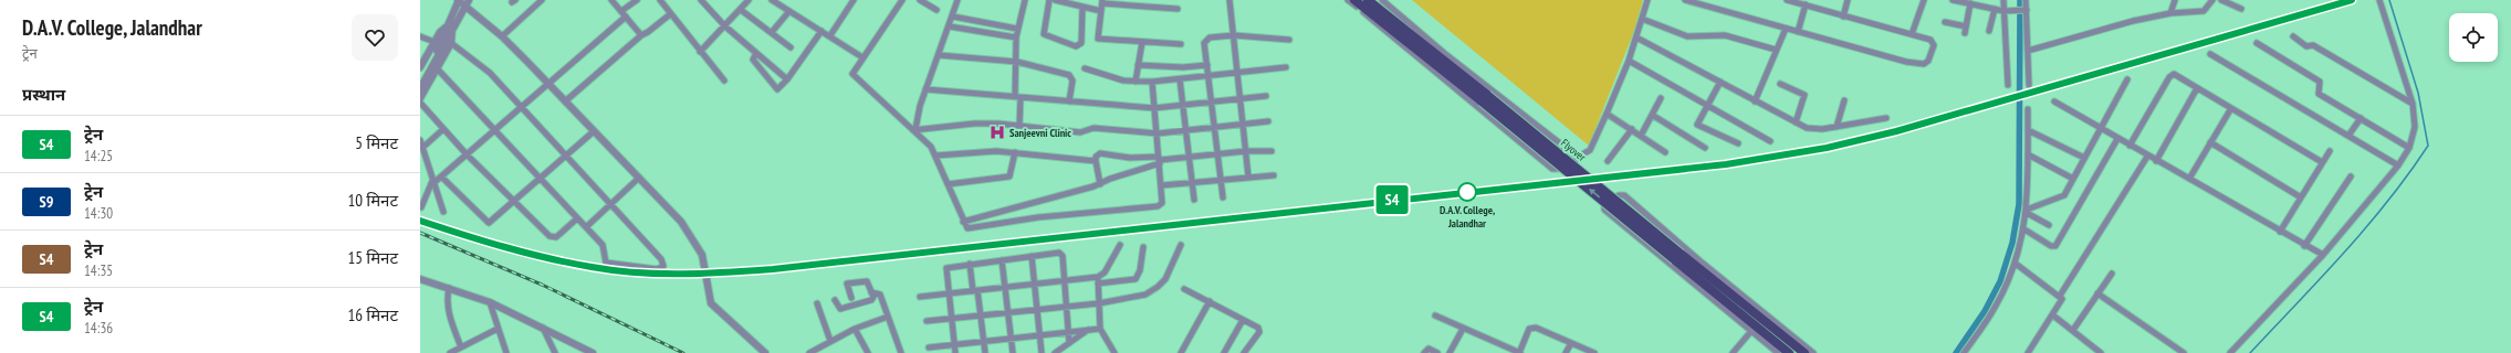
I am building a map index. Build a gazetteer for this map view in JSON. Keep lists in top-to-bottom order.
{
  "streets": {
    "main road": ["Flyover"]
  },
  "places": {
    "hospital": ["Sanjeevni Clinic"],
    "other": ["D.A.V. College, Jalandhar"]
  },
  "page": {
    "heading": [
      ["D.A.V. College, Jalandhar", "ट्रेन"],
      "प्रस्थान"
    ],
    "on_map": "S4",
    "list": [
      {
        "mark": "S4",
        "name": "ट्रेन",
        "note": "14:25",
        "value": "5 मिनट"
      },
      {
        "mark": "S9",
        "name": "ट्रेन",
        "note": "14:30",
        "value": "10 मिनट"
      },
      {
        "mark": "S4",
        "name": "ट्रेन",
        "note": "14:35",
        "value": "15 मिनट"
      },
      {
        "mark": "S4",
        "name": "ट्रेन",
        "note": "14:36",
        "value": "16 मिनट"
      }
    ]
  }
}
